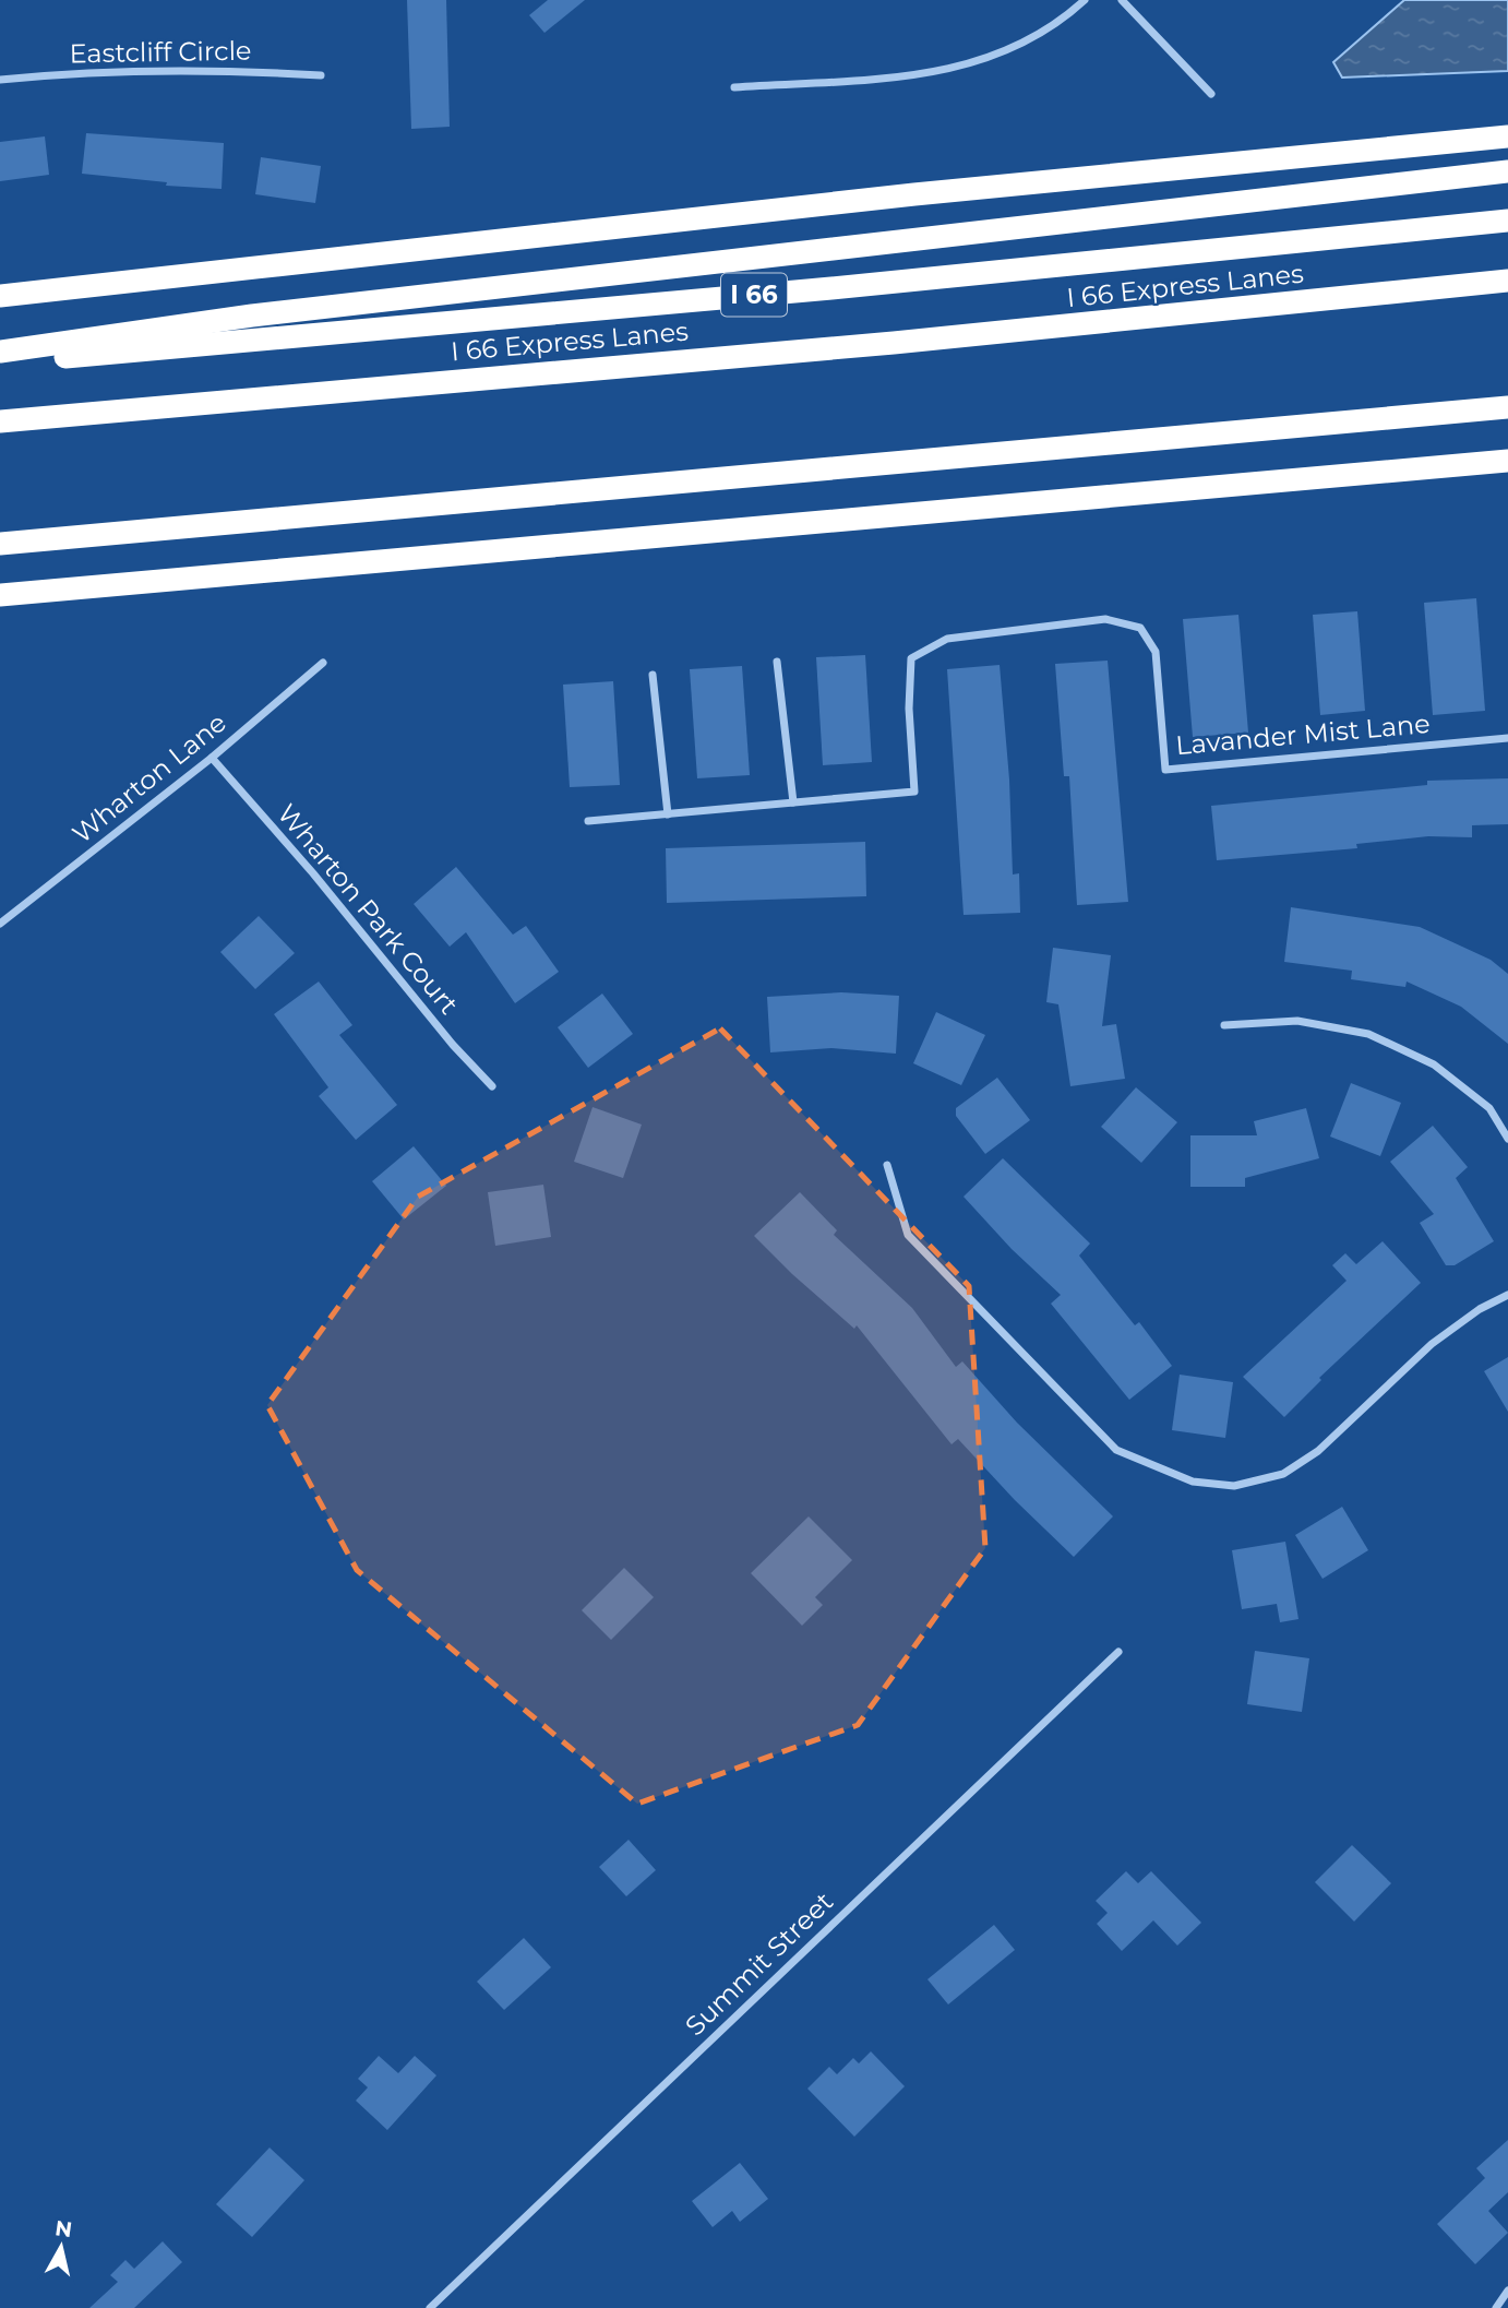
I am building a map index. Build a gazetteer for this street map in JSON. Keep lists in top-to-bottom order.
{
  "streets": {
    "highway": ["I 66 Express Lanes", "I 66"],
    "street": [
      "Eastcliff Circle",
      "Lavander Mist Lane",
      "Wharton Lane",
      "Wharton Park Court",
      "Summit Street"
    ]
  },
  "crossings": [
    ["Wharton Lane", "Wharton Park Court"]
  ],
  "north": "top"
}
